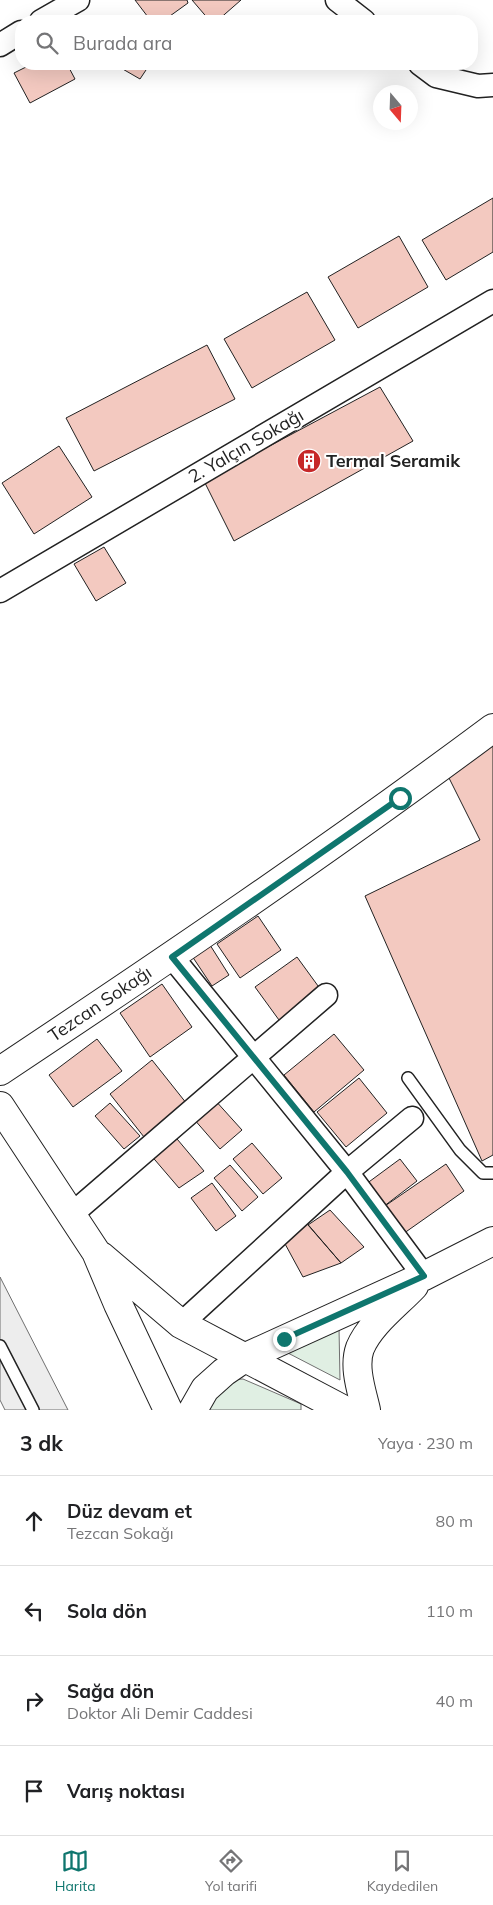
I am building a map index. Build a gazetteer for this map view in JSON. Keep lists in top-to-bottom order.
{
  "streets": {
    "street": ["2. Yalçın Sokağı", "Tezcan Sokağı"]
  },
  "places": {
    "building": ["Termal Seramik"]
  },
  "north": "bottom",
  "page": {
    "search": "Burada ara",
    "heading": ["3 dk", "Yaya · 230 m"],
    "list": [
      ["Düz devam et", "Tezcan Sokağı", "80 m"],
      ["Sola dön", "110 m"],
      ["Sağa dön", "Doktor Ali Demir Caddesi", "40 m"],
      "Varış noktası"
    ],
    "nav": ["Harita", "Yol tarifi", "Kaydedilen"]
  }
}
